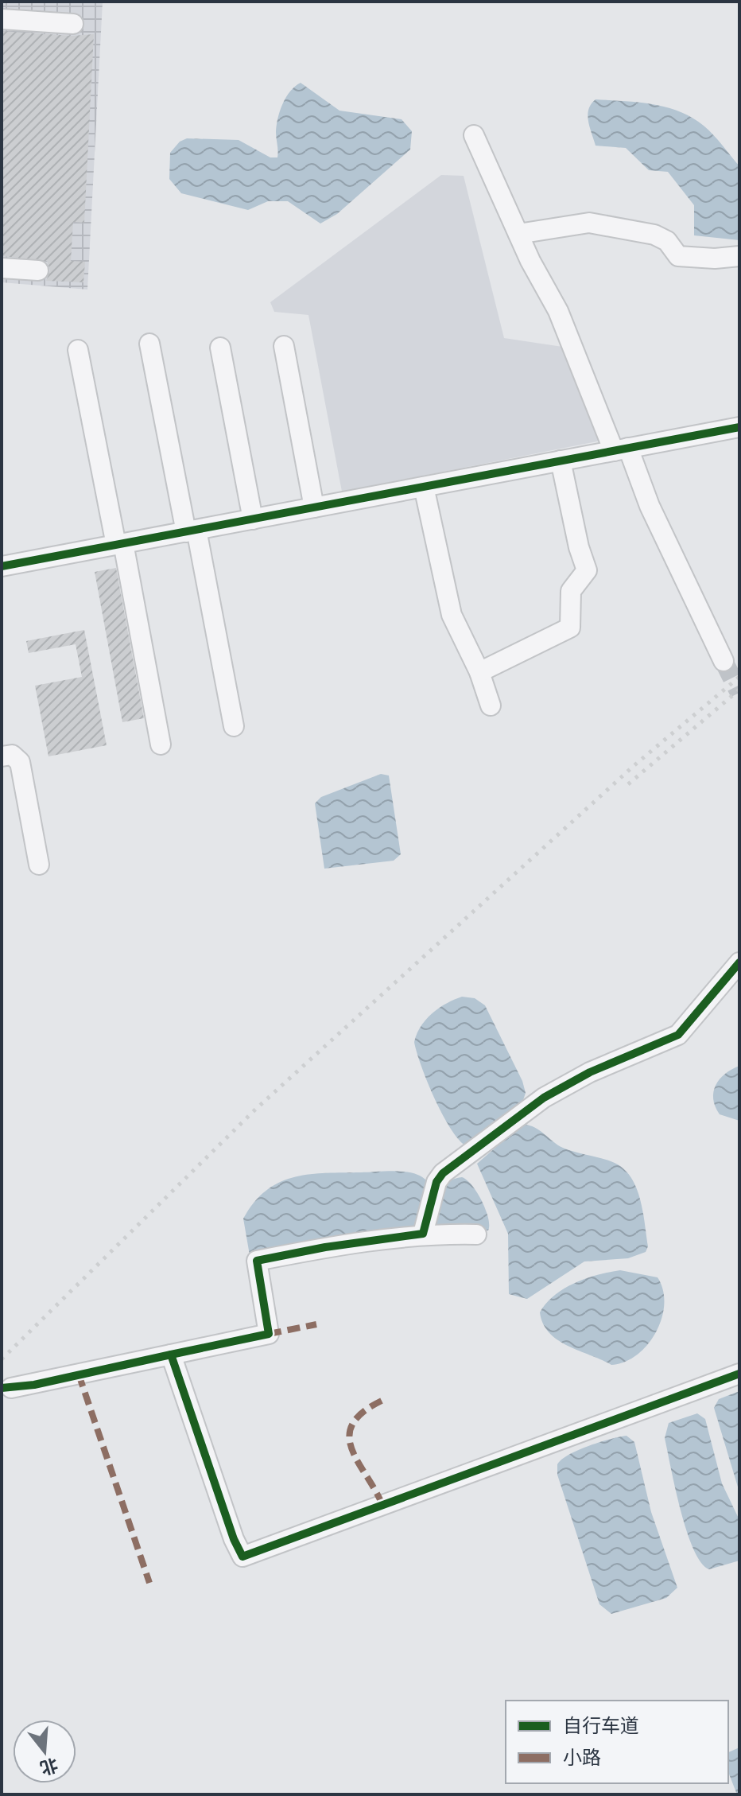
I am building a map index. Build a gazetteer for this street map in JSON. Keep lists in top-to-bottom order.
{
  "legend": ["自行车道", "小路"],
  "north": "bottom"
}
